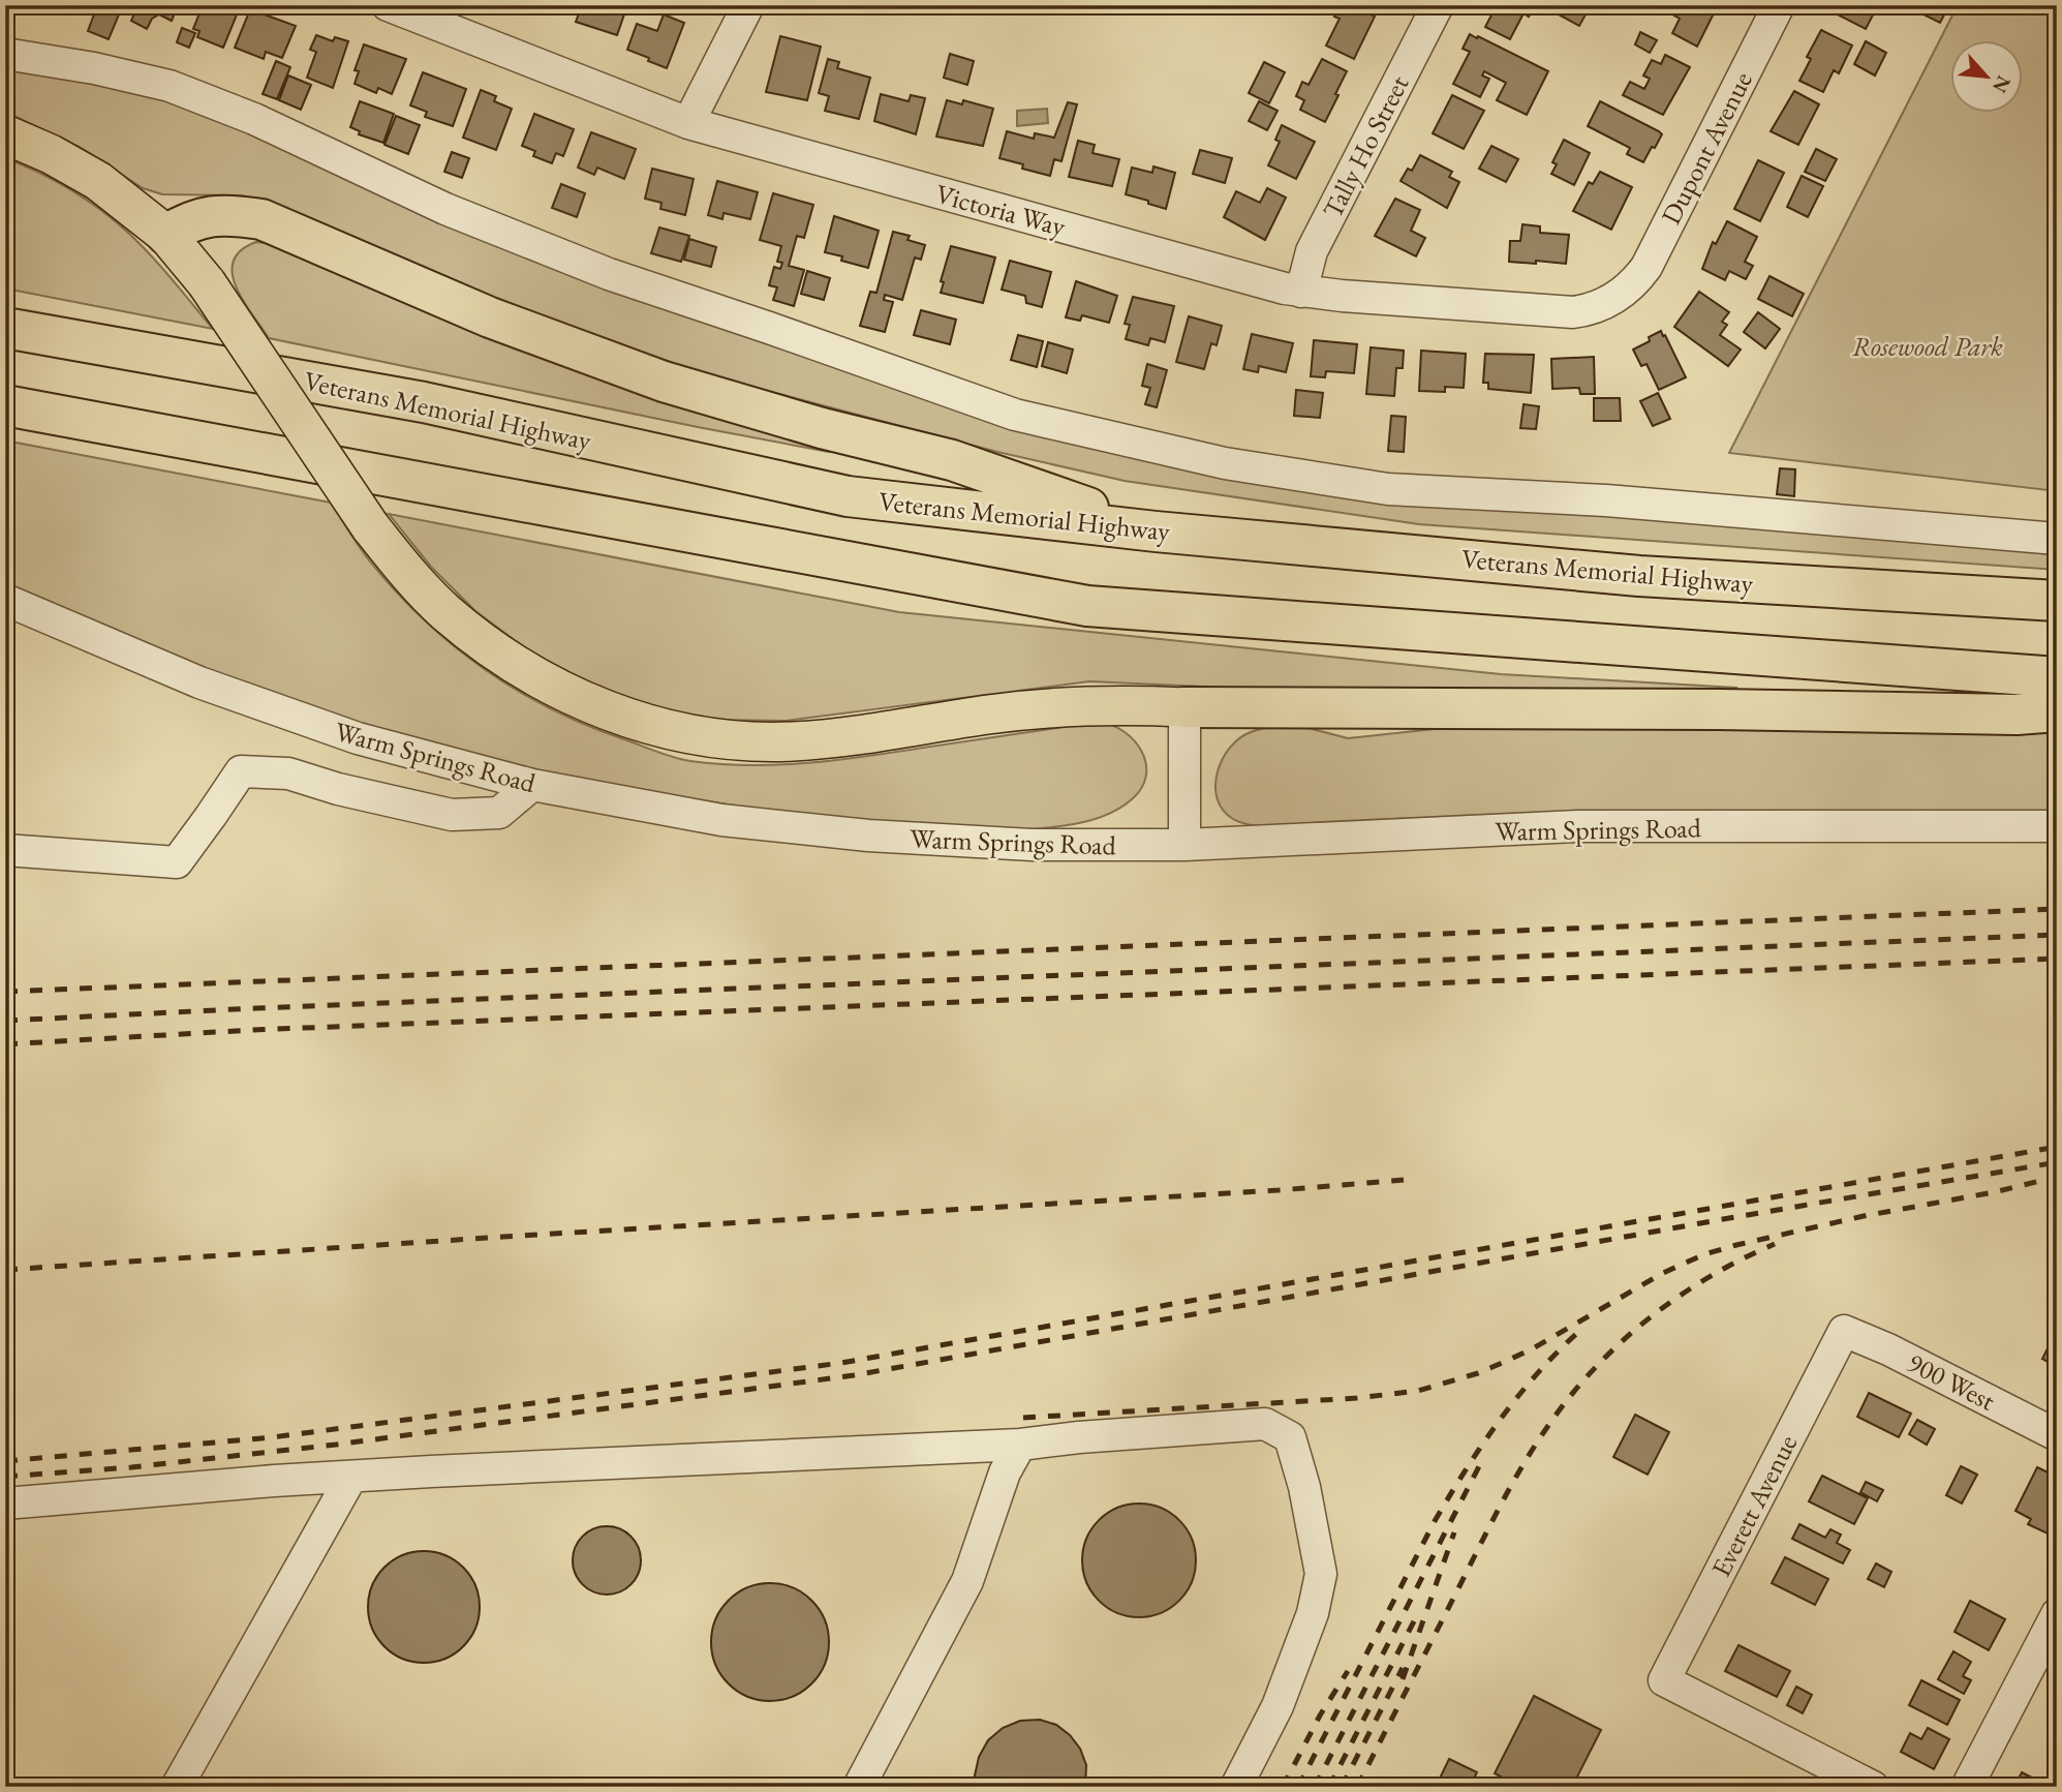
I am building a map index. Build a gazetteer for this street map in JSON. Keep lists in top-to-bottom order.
{
  "streets": {
    "highway": ["Veterans Memorial Highway"],
    "street": [
      "Tally Ho Street",
      "Dupont Avenue",
      "Victoria Way",
      "Warm Springs Road",
      "900 West",
      "Everett Avenue"
    ]
  },
  "crossings": [
    ["Tally Ho Street", "Victoria Way"],
    ["Dupont Avenue", "Victoria Way"],
    ["900 West", "Everett Avenue"]
  ],
  "parks": ["Rosewood Park"],
  "north": "bottom right"
}
